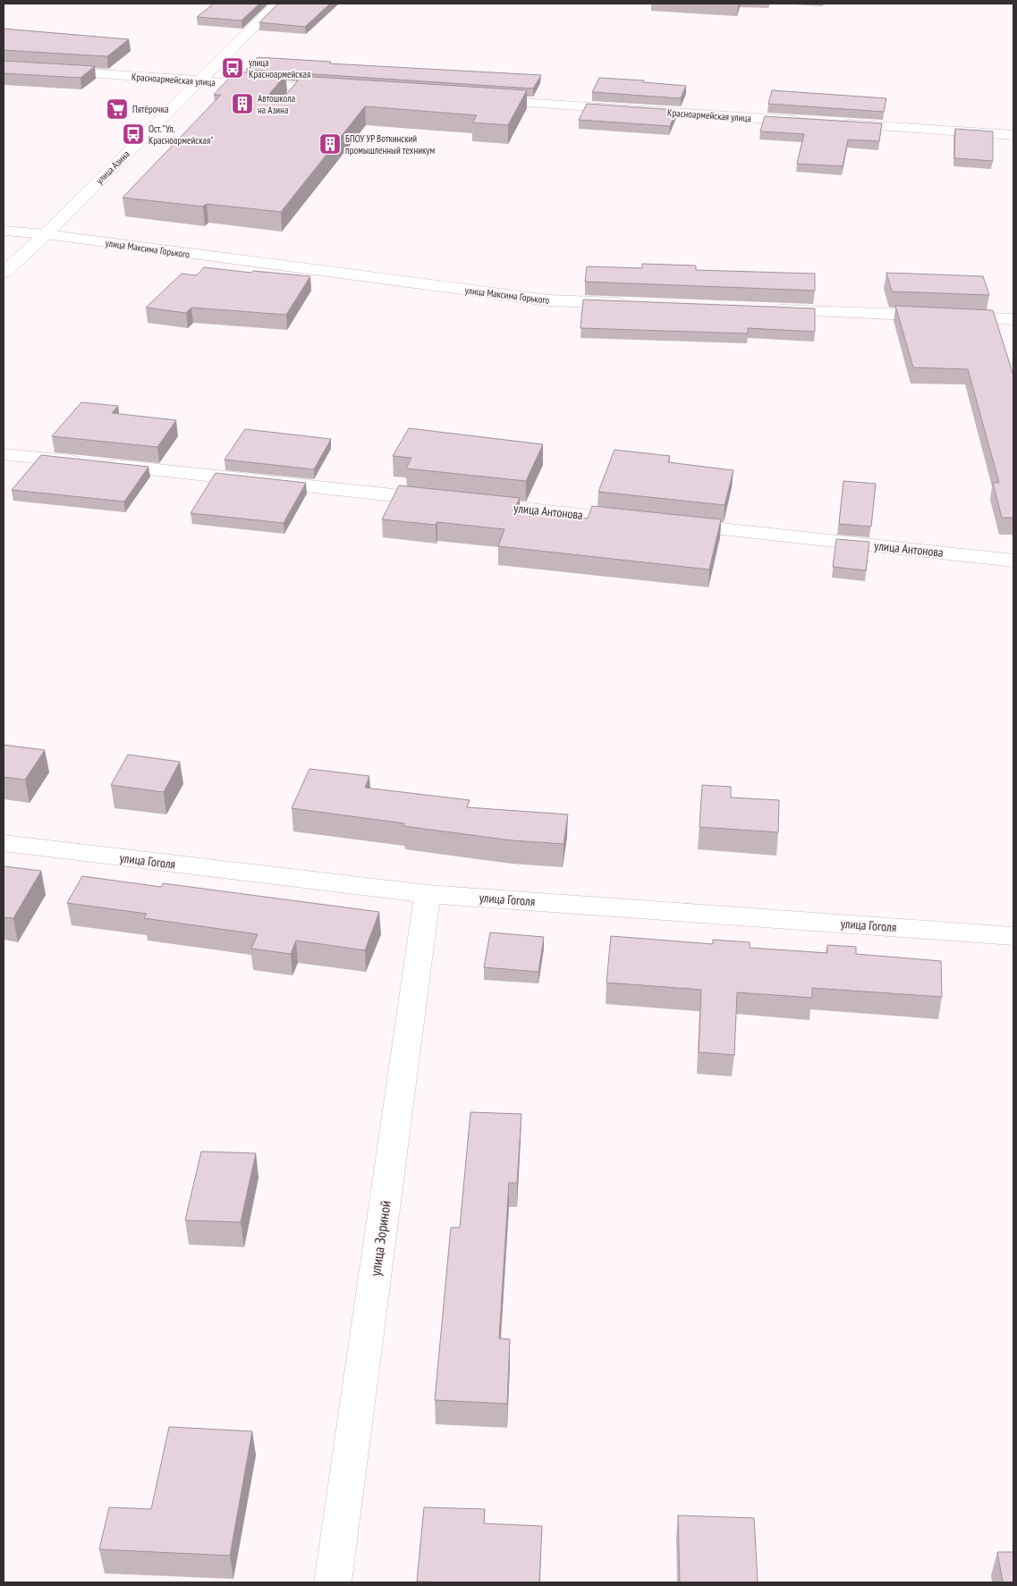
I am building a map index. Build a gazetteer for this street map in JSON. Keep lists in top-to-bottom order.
{
  "streets": {
    "street": [
      "Красноармейская улица",
      "улица Азина",
      "улица Максима Горького",
      "улица Антонова",
      "улица Гоголя",
      "улица Зориной"
    ]
  },
  "crossings": [
    ["Красноармейская улица", "улица Азина"],
    ["улица Азина", "улица Максима Горького"],
    ["улица Гоголя", "улица Зориной"]
  ],
  "places": {
    "bus stop": ["улица Красноармейская", "Ост. \"Ул. Красноармейская\""],
    "building": ["Автошкола на Азина", "БПОУ УР Воткинский промышленный техникум"],
    "supermarket": ["Пятёрочка"]
  }
}
